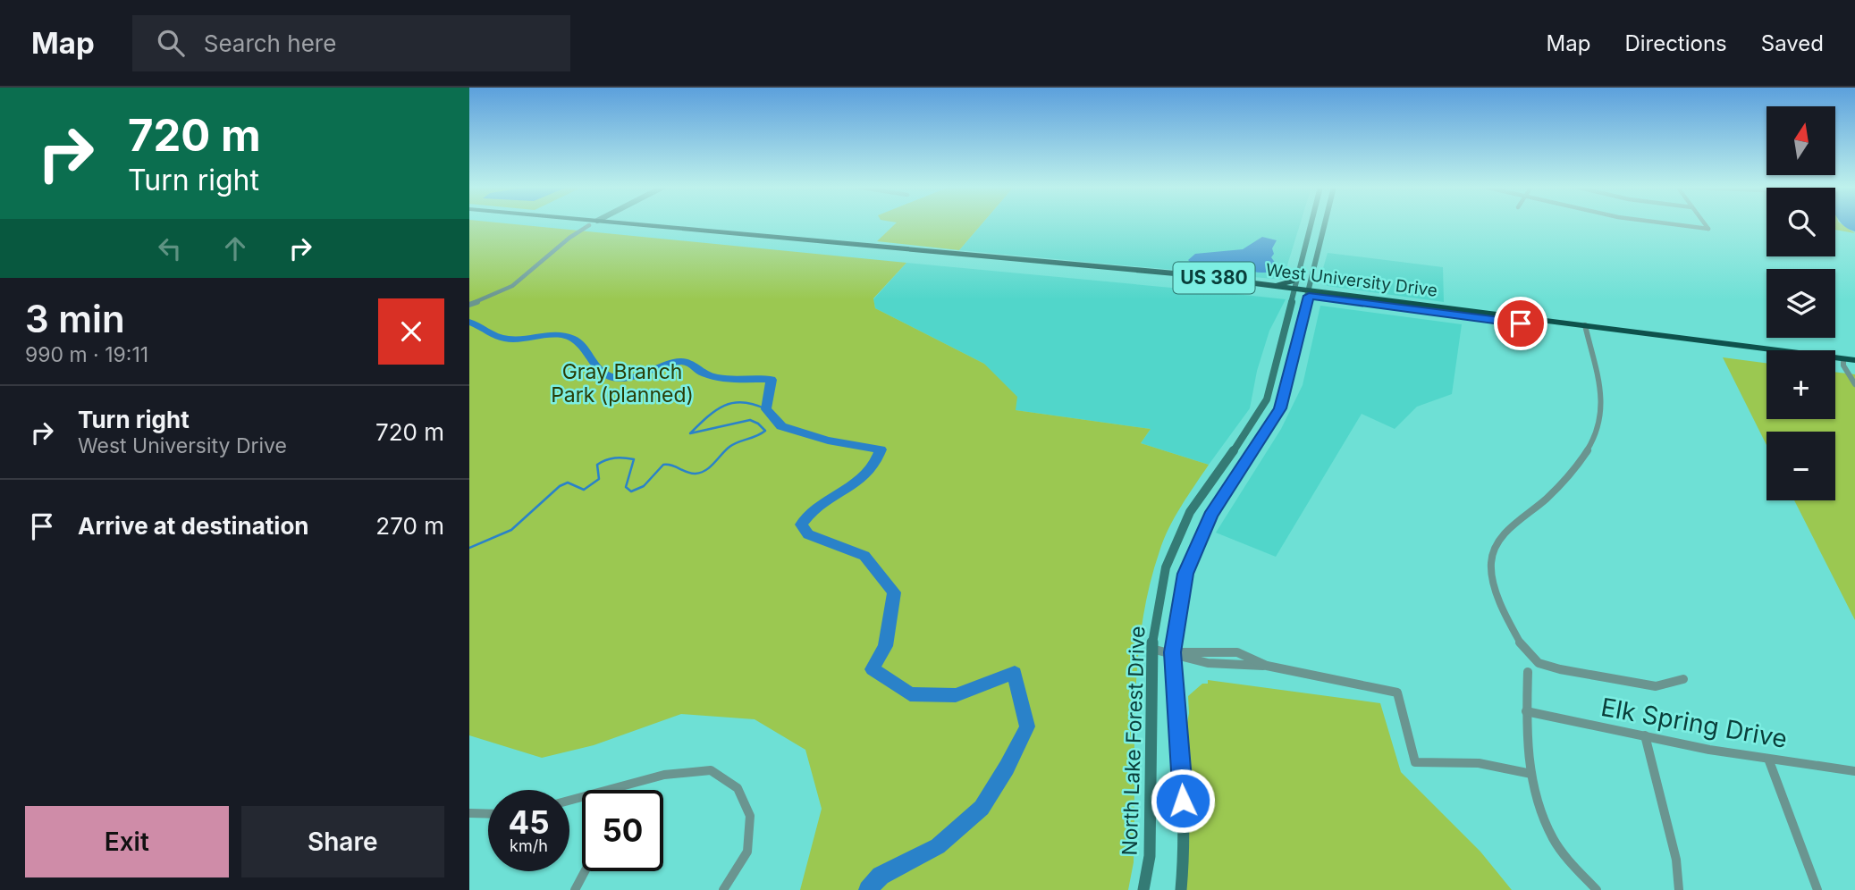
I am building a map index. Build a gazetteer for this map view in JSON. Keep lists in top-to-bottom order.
{
  "streets": {
    "highway": ["US 380", "West University Drive"],
    "main road": ["North Lake Forest Drive"],
    "street": ["Elk Spring Drive"]
  },
  "crossings": [
    ["West University Drive", "North Lake Forest Drive"]
  ],
  "parks": ["Gray Branch Park (planned)"],
  "north": "top",
  "page": {
    "header": "Map",
    "search": "Search here",
    "nav": ["Map", "Directions", "Saved"],
    "turn": ["720 m", "Turn right"],
    "map_buttons": ["+", "−"],
    "heading": ["3 min", "990 m · 19:11"],
    "list": [
      {
        "name": "Turn right",
        "note": "West University Drive",
        "value": "720 m"
      },
      {
        "name": "Arrive at destination",
        "value": "270 m"
      }
    ],
    "speed": "45 km/h",
    "limit": "50",
    "buttons": ["Exit", "Share"]
  }
}
